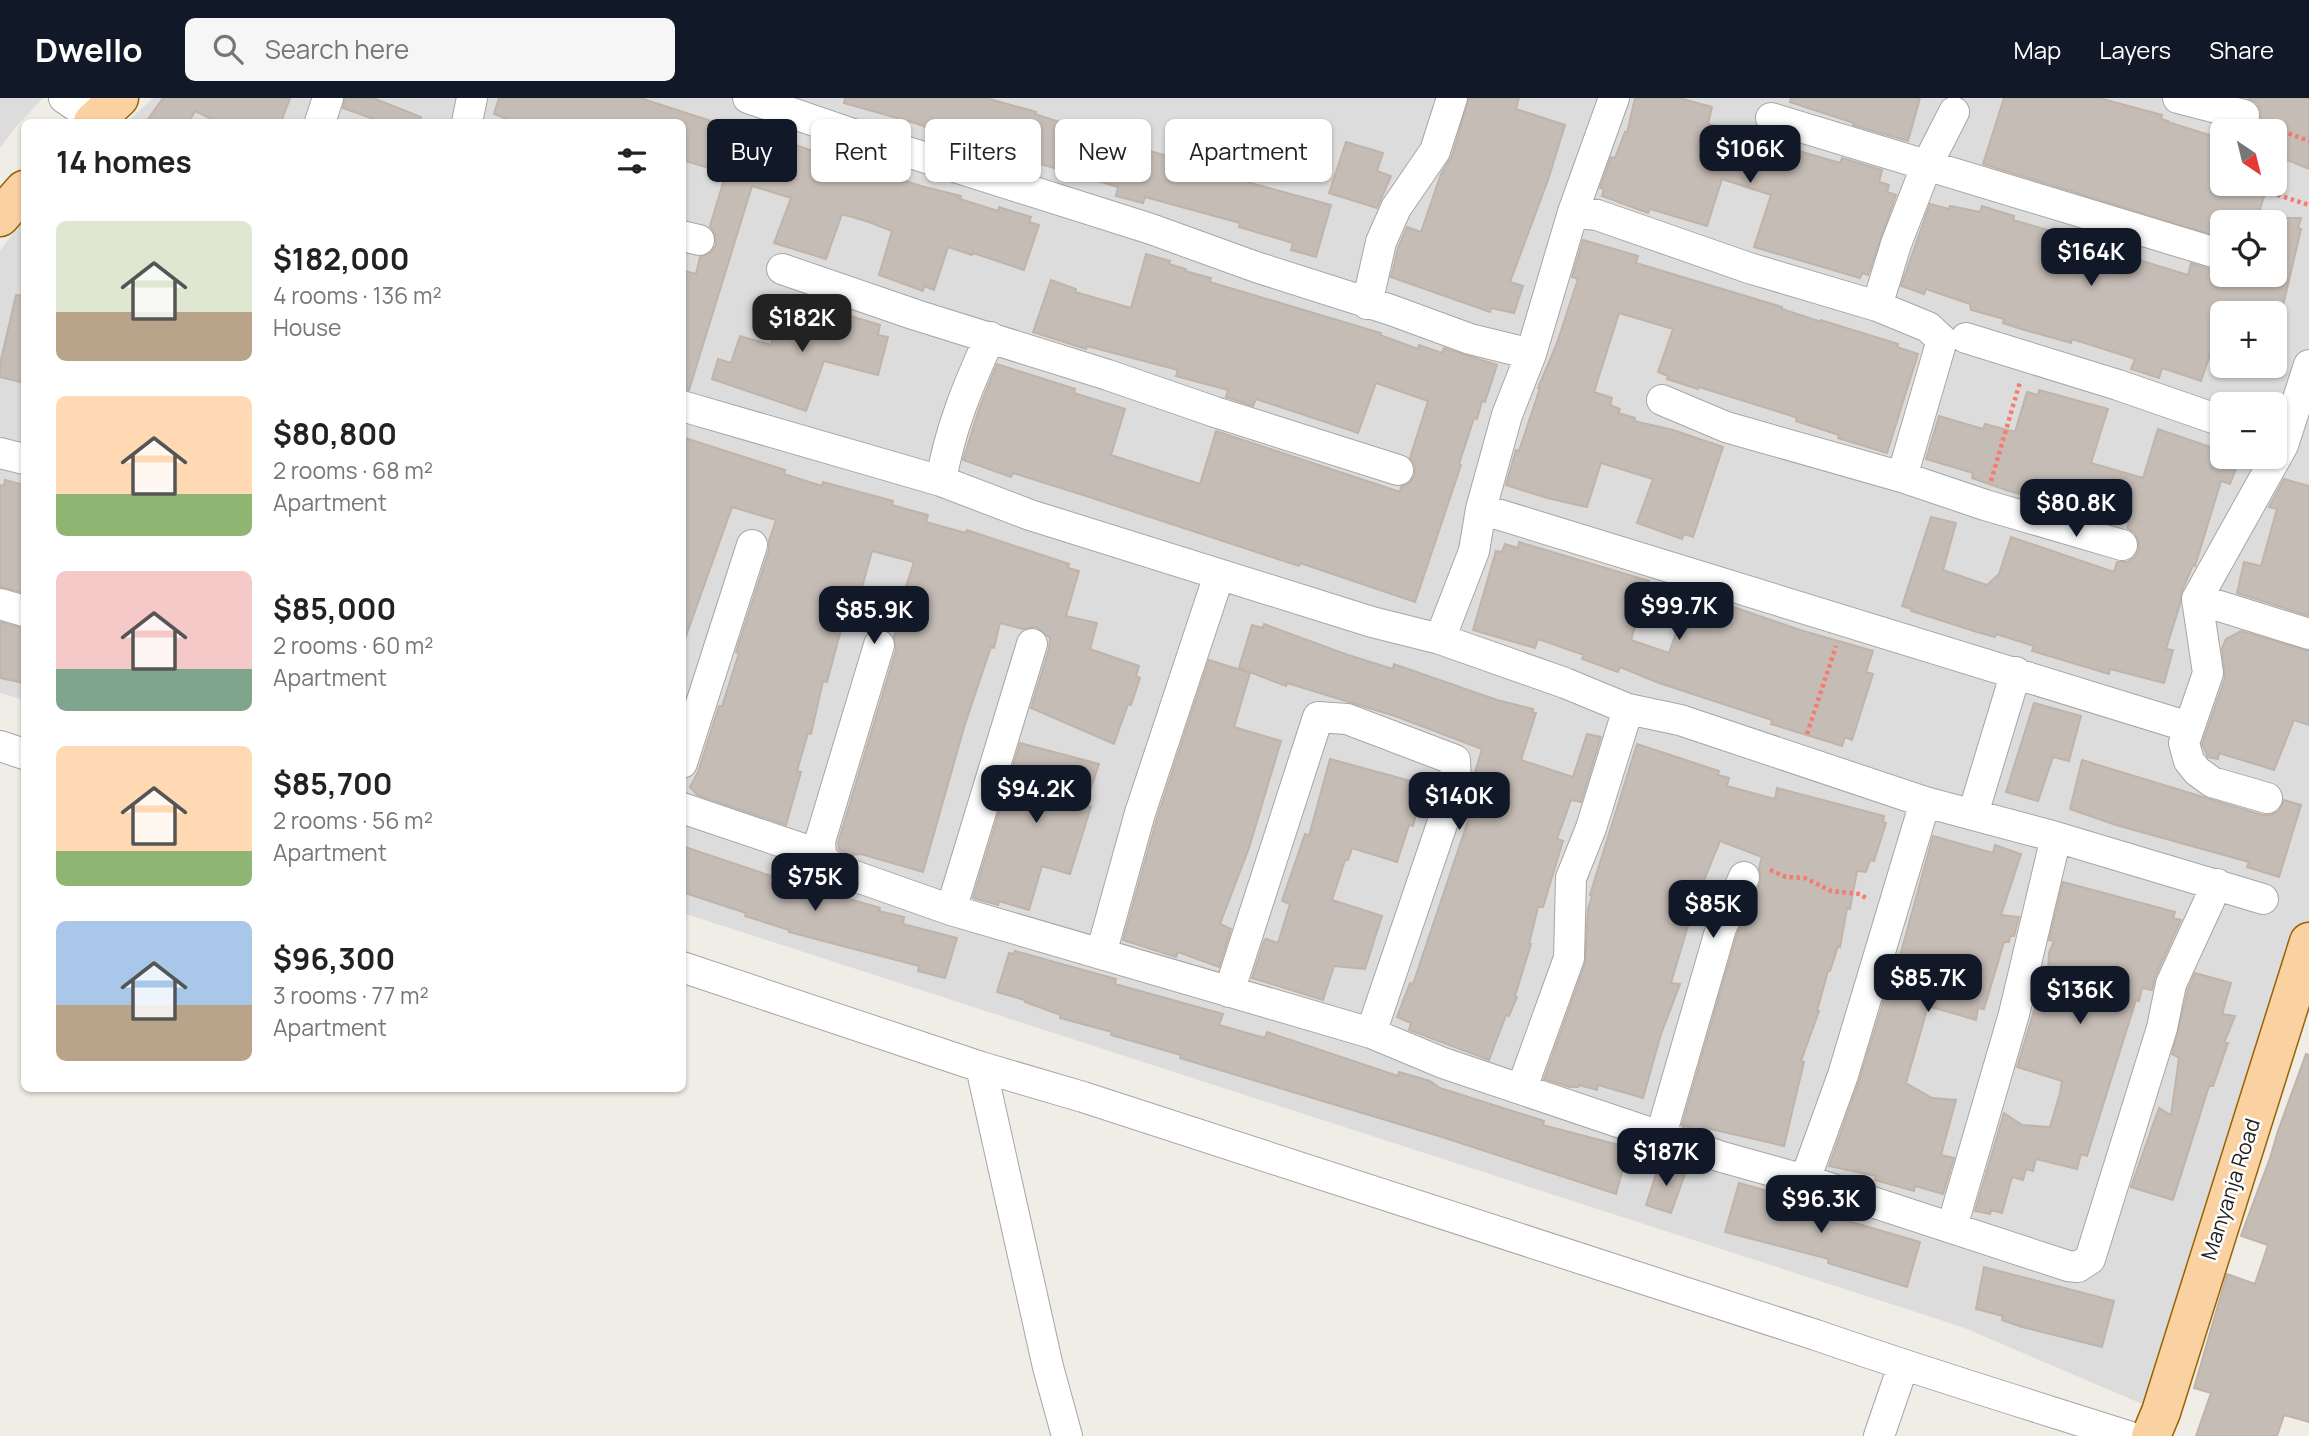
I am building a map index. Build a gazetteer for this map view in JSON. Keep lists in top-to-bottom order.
{
  "streets": {
    "main road": ["Manyanja Road"]
  },
  "north": "bottom right",
  "page": {
    "header": "Dwello",
    "search": "Search here",
    "nav": ["Map", "Layers", "Share"],
    "map_buttons": ["+", "−"],
    "chip": [
      "Buy",
      "Rent",
      "Filters",
      "New",
      "Apartment"
    ],
    "heading": "14 homes",
    "price": [
      "$106K",
      "$164K",
      "$182K",
      "$80.8K",
      "$99.7K",
      "$85.9K",
      "$94.2K",
      "$140K",
      "$75K",
      "$85K",
      "$85.7K",
      "$136K",
      "$187K",
      "$96.3K"
    ],
    "list": [
      {
        "name": "$182,000",
        "note": "4 rooms · 136 m² · House"
      },
      {
        "name": "$80,800",
        "note": "2 rooms · 68 m² · Apartment"
      },
      {
        "name": "$85,000",
        "note": "2 rooms · 60 m² · Apartment"
      },
      {
        "name": "$85,700",
        "note": "2 rooms · 56 m² · Apartment"
      },
      {
        "name": "$96,300",
        "note": "3 rooms · 77 m² · Apartment"
      }
    ]
  }
}
